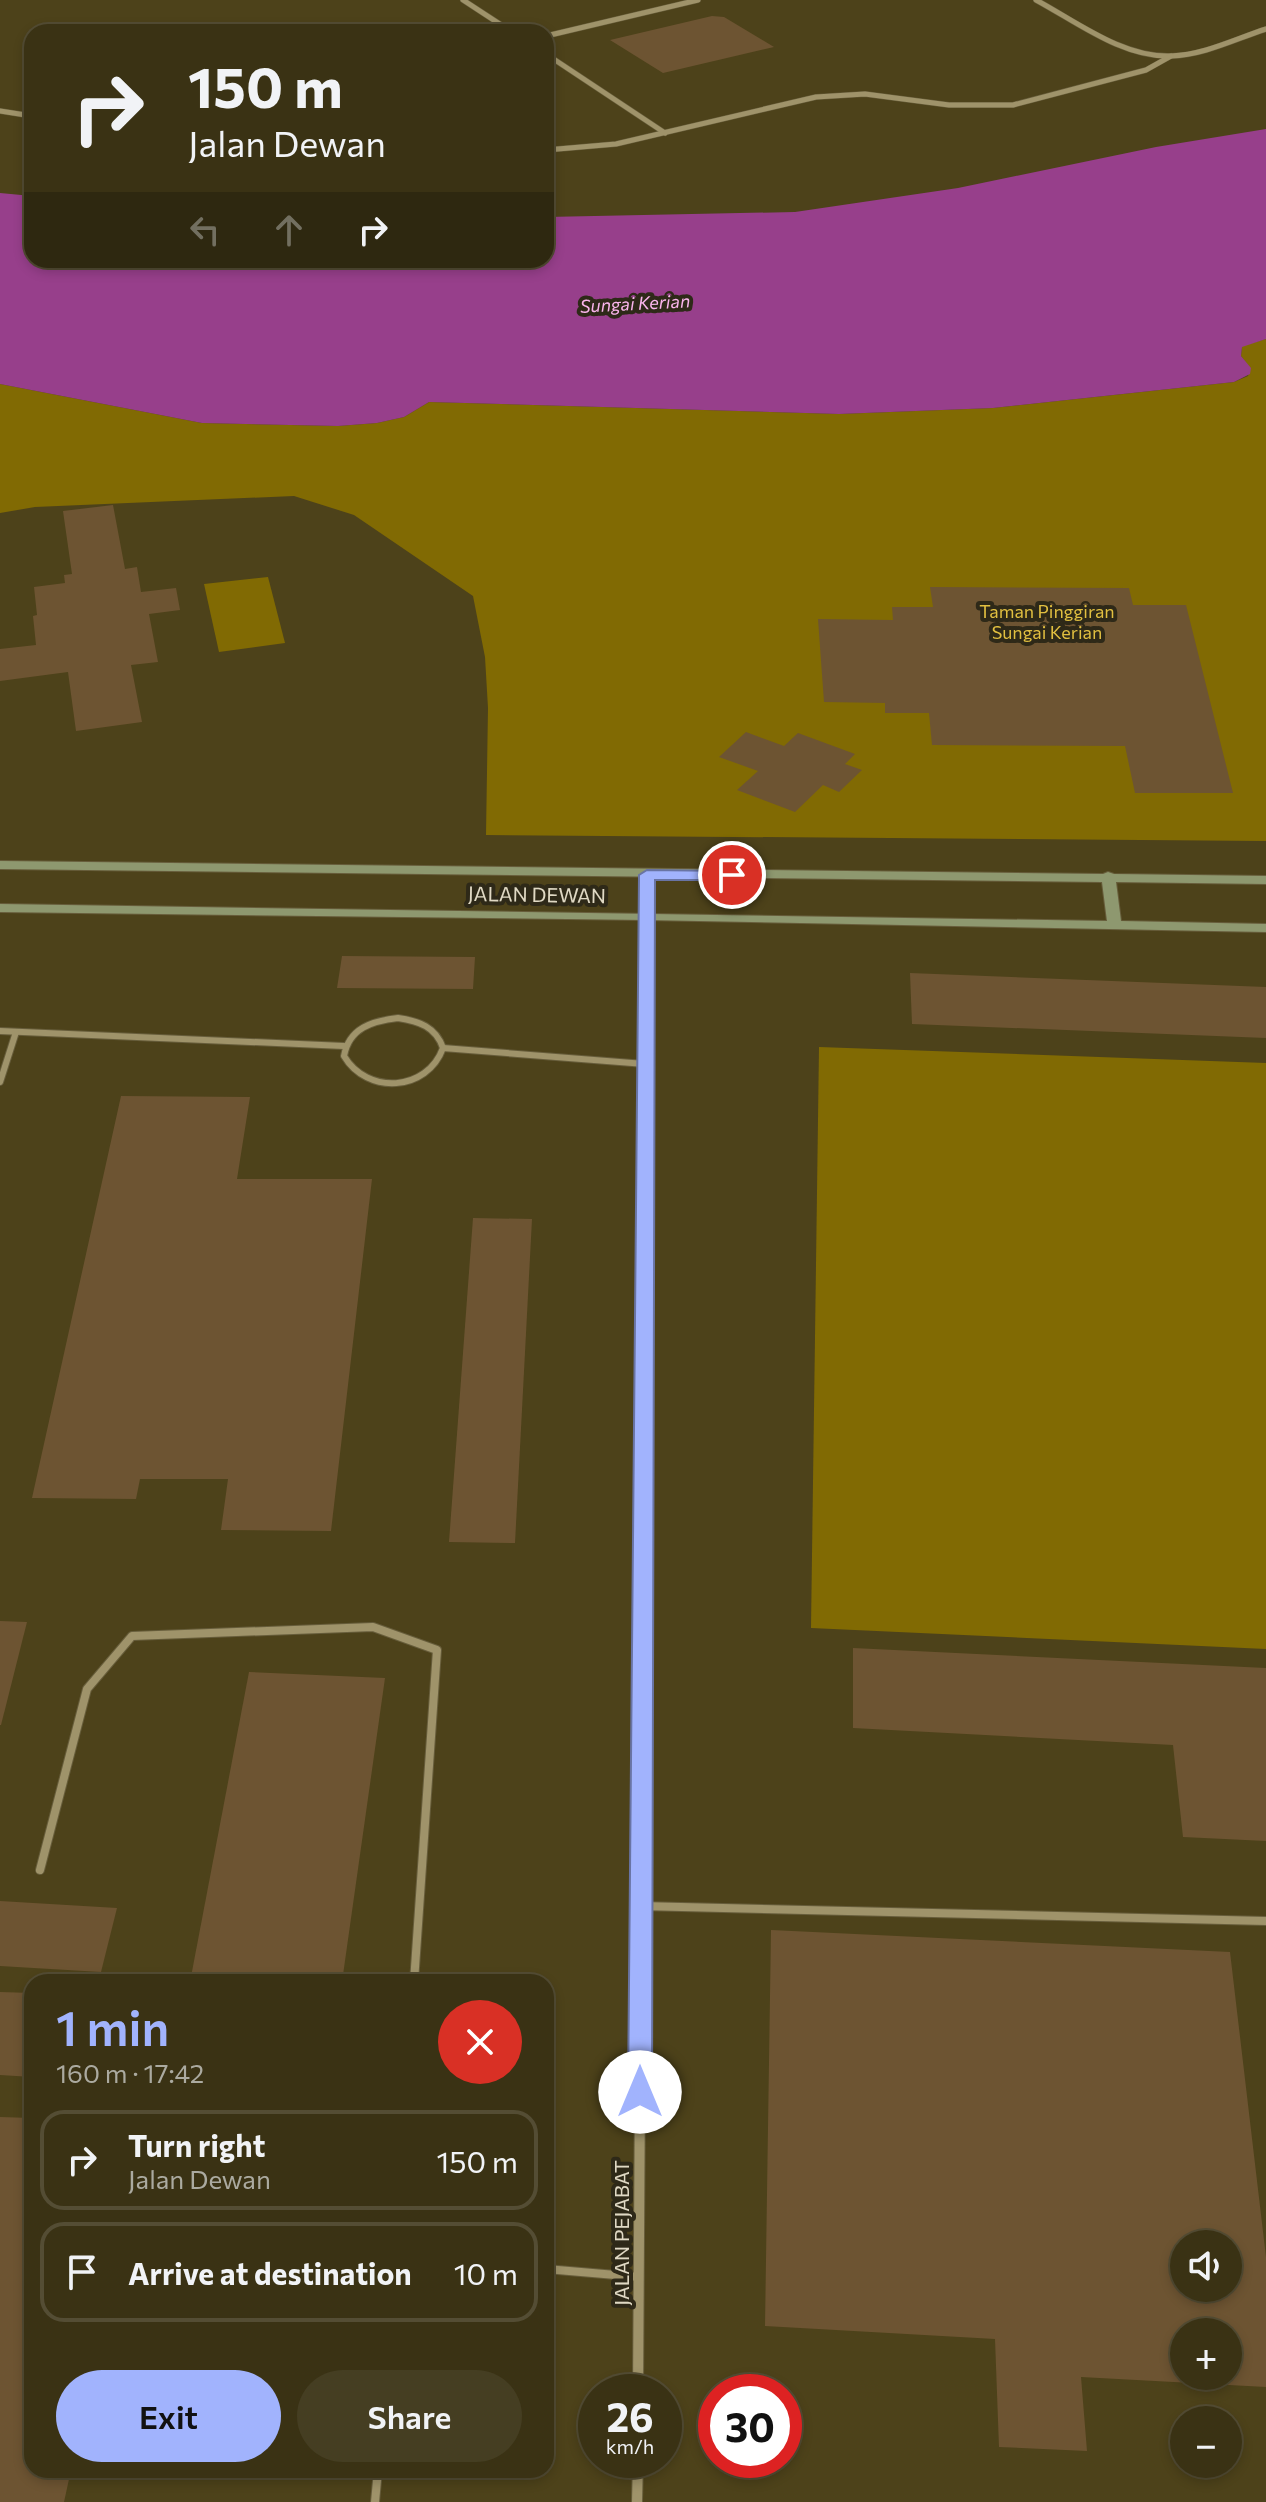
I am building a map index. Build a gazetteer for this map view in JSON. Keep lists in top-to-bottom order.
{
  "streets": {
    "main road": ["JALAN DEWAN"],
    "street": ["JALAN PEJABAT"]
  },
  "crossings": [
    ["JALAN DEWAN", "JALAN PEJABAT"]
  ],
  "water": ["Sungai Kerian"],
  "parks": ["Taman Pinggiran Sungai Kerian"],
  "page": {
    "turn": ["150 m", "Jalan Dewan"],
    "heading": ["1 min", "160 m · 17:42"],
    "list": [
      {
        "name": "Turn right",
        "note": "Jalan Dewan",
        "value": "150 m"
      },
      {
        "name": "Arrive at destination",
        "value": "10 m"
      }
    ],
    "map_buttons": ["+", "−"],
    "buttons": ["Exit", "Share"],
    "speed": "26 km/h",
    "limit": "30"
  }
}
